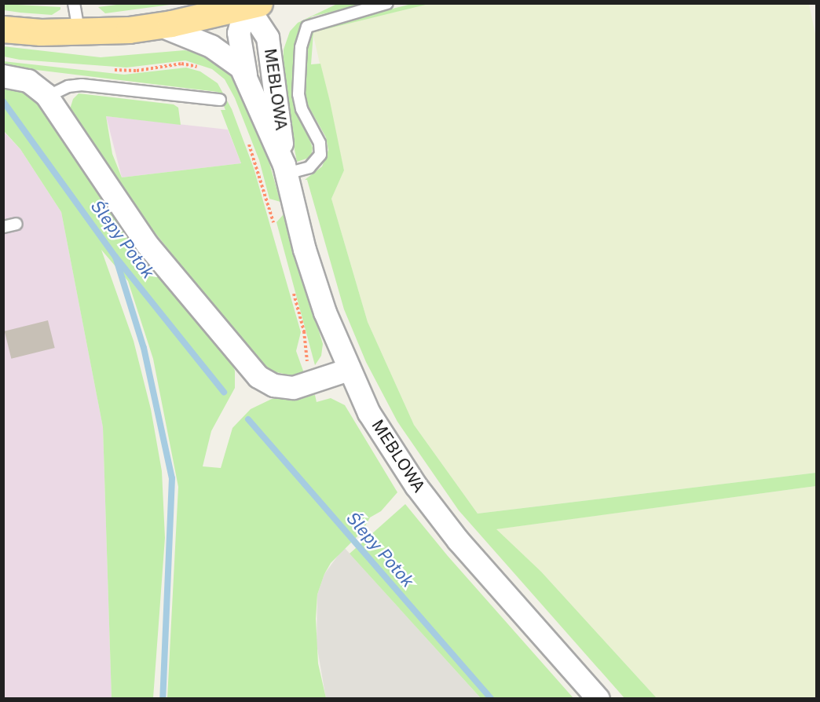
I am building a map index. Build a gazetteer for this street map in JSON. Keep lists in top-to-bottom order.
{
  "streets": {
    "street": ["MEBLOWA"]
  },
  "water": ["Ślepy Potok"]
}
